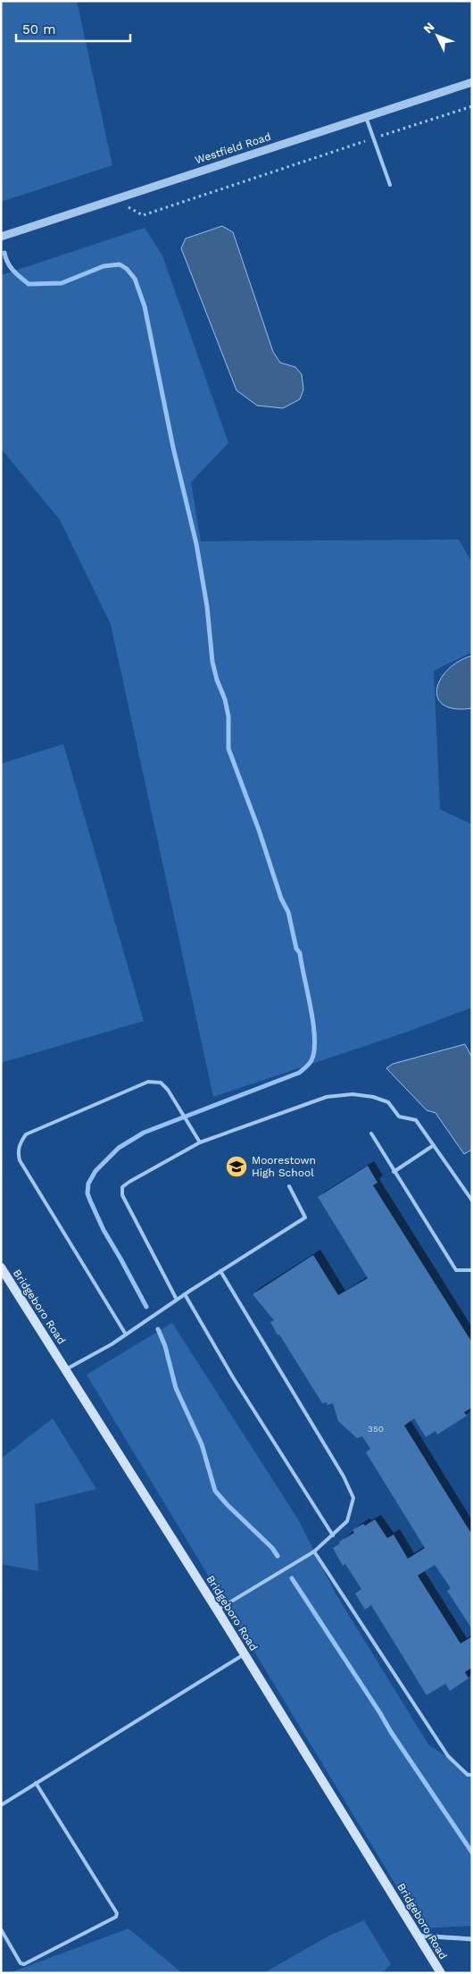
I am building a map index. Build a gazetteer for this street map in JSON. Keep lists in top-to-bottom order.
{
  "streets": {
    "main road": ["Bridgeboro Road"],
    "street": ["Westfield Road"]
  },
  "places": {
    "school or university": ["Moorestown High School"]
  },
  "house_numbers": ["350"],
  "scale_bar": "50 m",
  "north": "top left"
}
